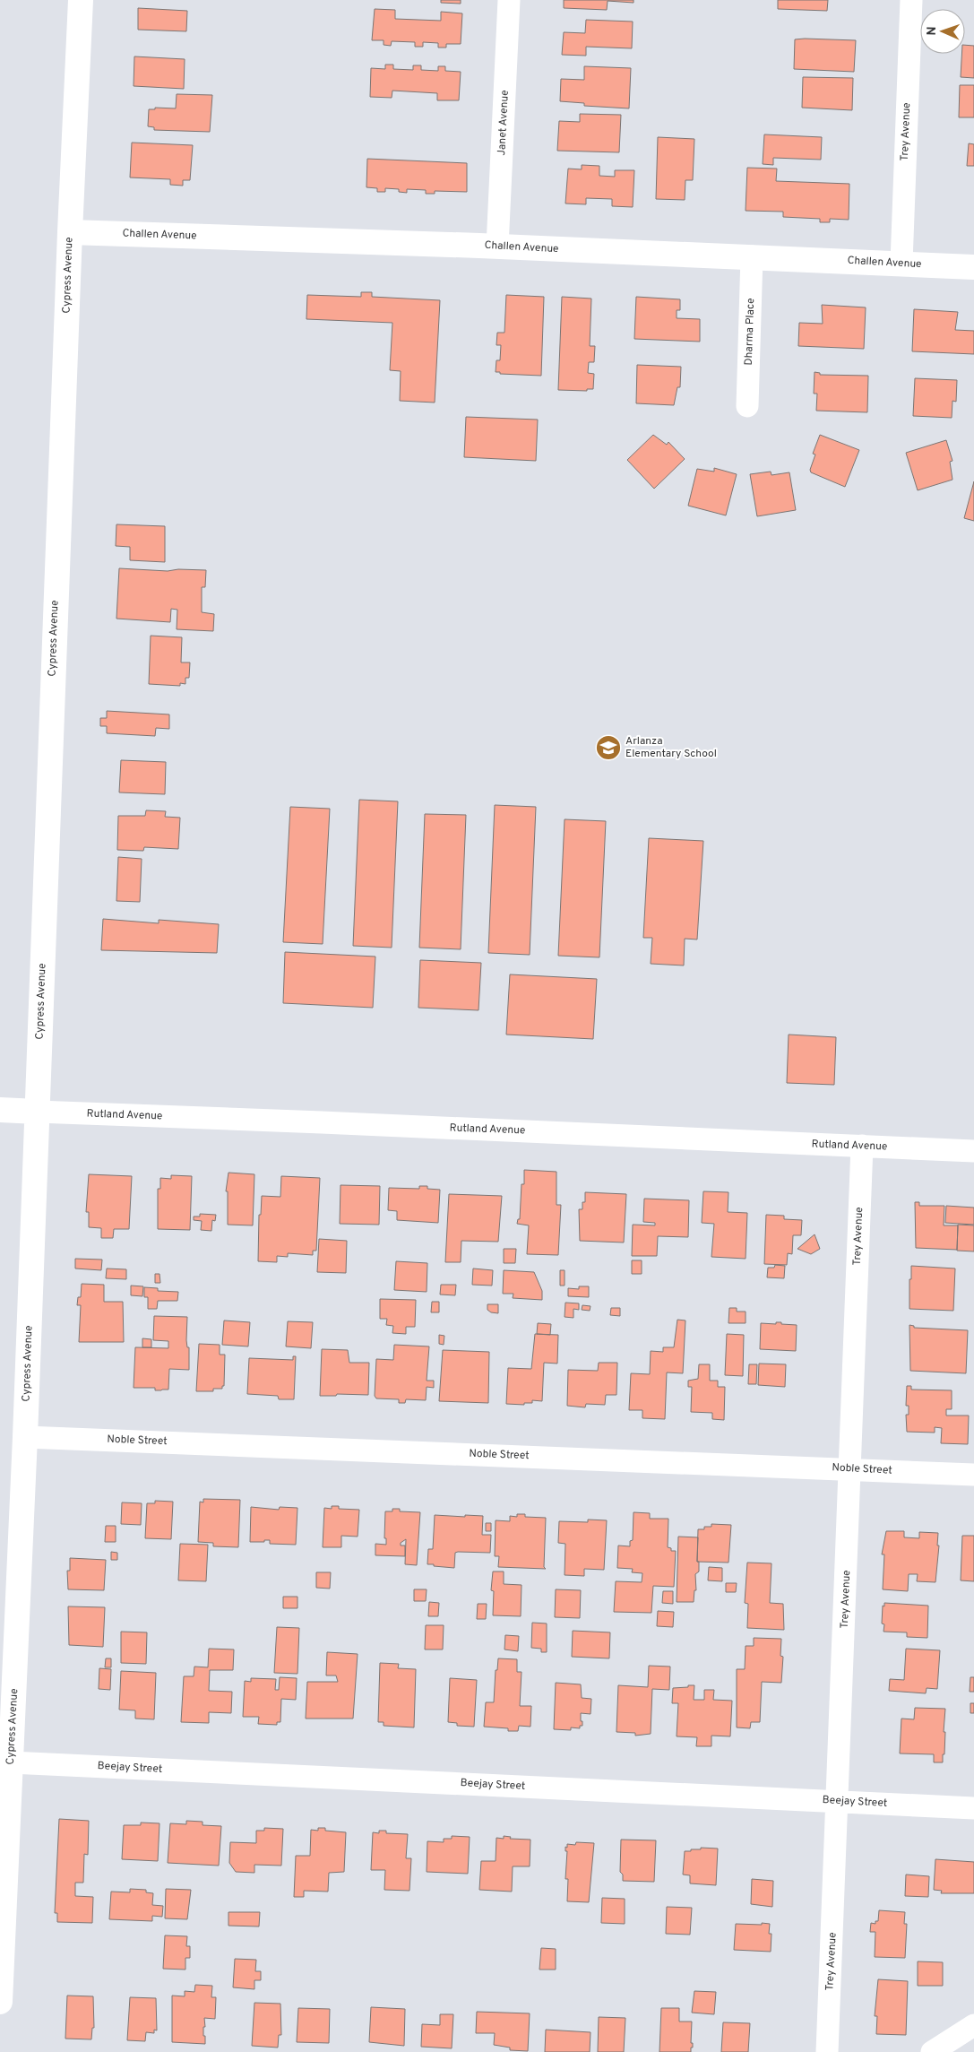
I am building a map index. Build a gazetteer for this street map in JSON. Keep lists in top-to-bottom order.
{
  "streets": {
    "street": [
      "Janet Avenue",
      "Trey Avenue",
      "Challen Avenue",
      "Cypress Avenue",
      "Dharma Place",
      "Rutland Avenue",
      "Noble Street",
      "Beejay Street"
    ]
  },
  "crossings": [
    ["Janet Avenue", "Challen Avenue"],
    ["Trey Avenue", "Challen Avenue"],
    ["Trey Avenue", "Rutland Avenue"],
    ["Trey Avenue", "Noble Street"],
    ["Trey Avenue", "Beejay Street"],
    ["Challen Avenue", "Cypress Avenue"],
    ["Challen Avenue", "Dharma Place"],
    ["Cypress Avenue", "Rutland Avenue"],
    ["Cypress Avenue", "Noble Street"],
    ["Cypress Avenue", "Beejay Street"]
  ],
  "places": {
    "school or university": ["Arlanza Elementary School"]
  },
  "north": "left"
}
